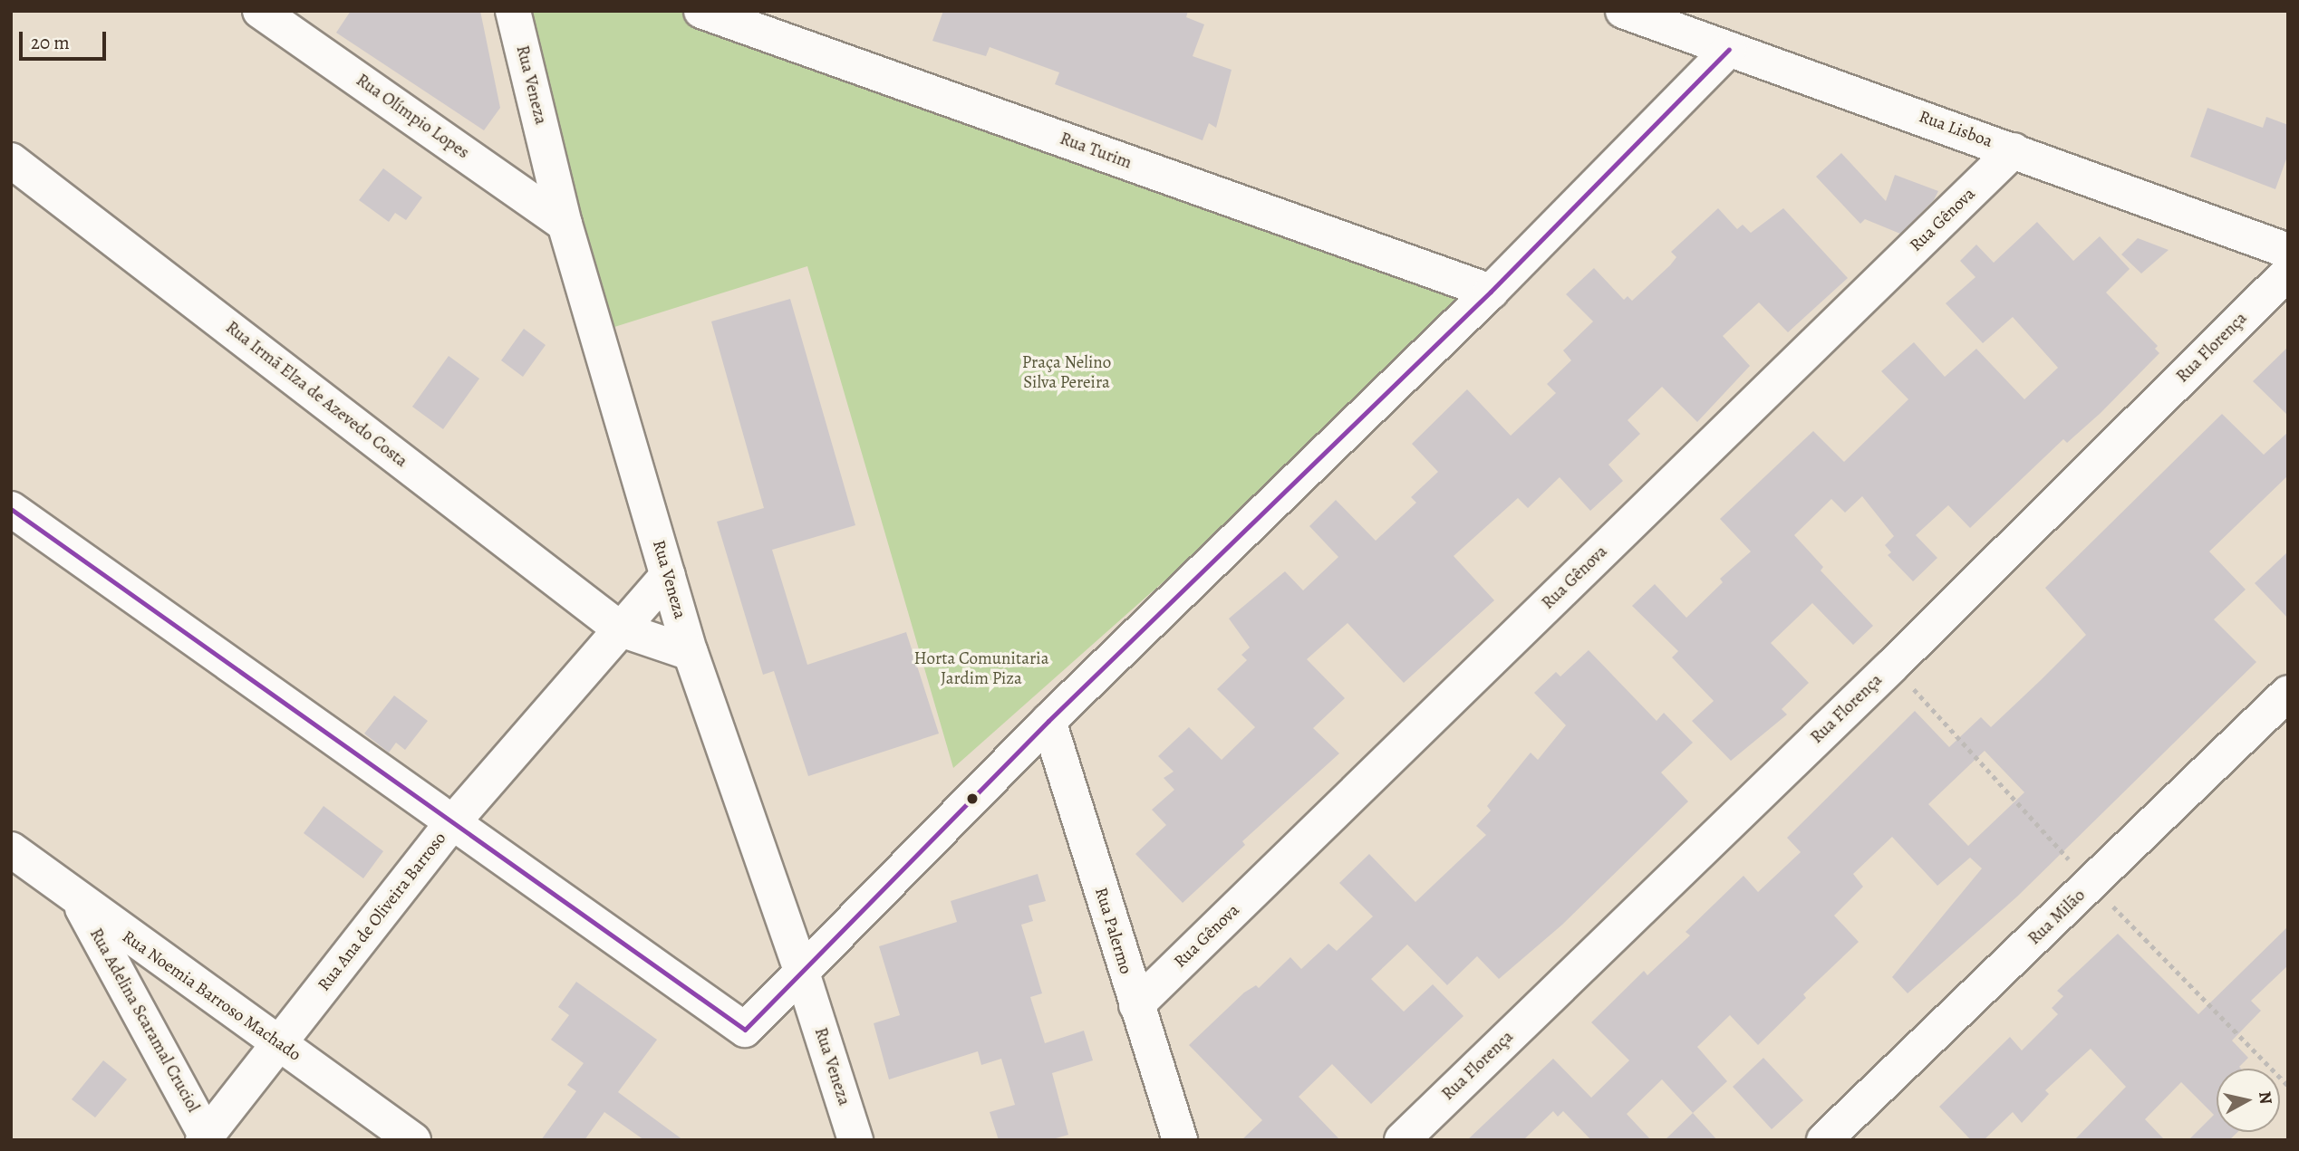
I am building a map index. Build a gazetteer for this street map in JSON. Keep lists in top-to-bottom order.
{
  "streets": {
    "street": [
      "Rua Veneza",
      "Rua Olímpio Lopes",
      "Rua Lisboa",
      "Rua Turim",
      "Rua Gênova",
      "Rua Florença",
      "Rua Irmã Elza de Azevedo Costa",
      "Rua Ana de Oliveira Barroso",
      "Rua Milão",
      "Rua Palermo",
      "Rua Noemia Barroso Machado",
      "Rua Adelina Scaramal Cruciol"
    ]
  },
  "crossings": [
    ["Rua Veneza", "Rua Olímpio Lopes"],
    ["Rua Veneza", "Rua Irmã Elza de Azevedo Costa"],
    ["Rua Veneza", "Rua Ana de Oliveira Barroso"],
    ["Rua Lisboa", "Rua Gênova"],
    ["Rua Gênova", "Rua Palermo"],
    ["Rua Irmã Elza de Azevedo Costa", "Rua Ana de Oliveira Barroso"],
    ["Rua Ana de Oliveira Barroso", "Rua Noemia Barroso Machado"],
    ["Rua Ana de Oliveira Barroso", "Rua Adelina Scaramal Cruciol"],
    ["Rua Noemia Barroso Machado", "Rua Adelina Scaramal Cruciol"]
  ],
  "parks": ["Praça Nelino Silva Pereira", "Horta Comunitaria Jardim Piza"],
  "scale_bar": "20 m",
  "north": "right"
}
